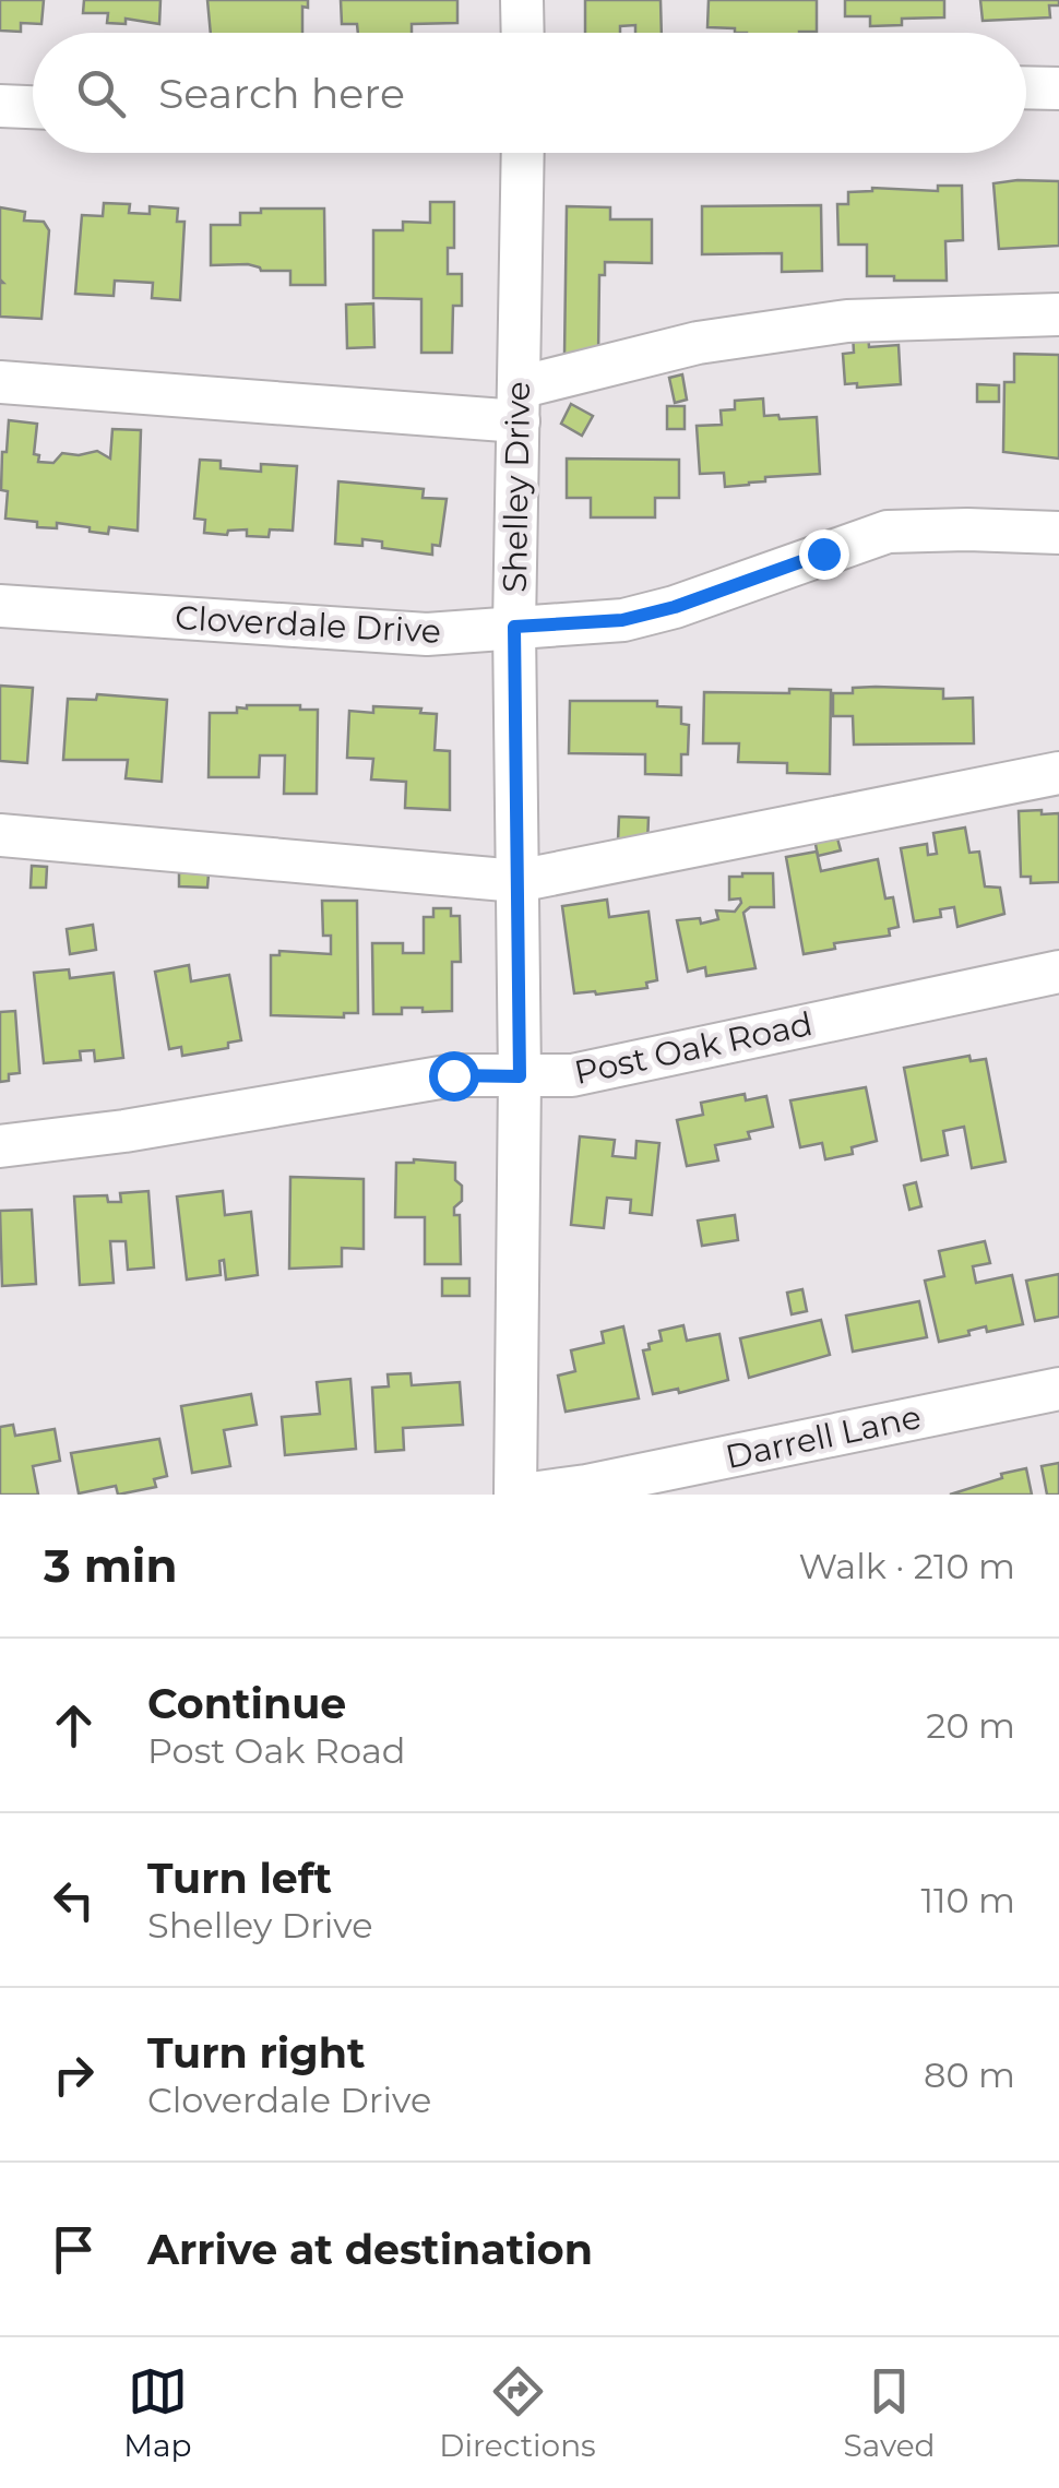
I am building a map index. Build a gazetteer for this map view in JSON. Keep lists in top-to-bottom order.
{
  "streets": {
    "street": [
      "Shelley Drive",
      "Cloverdale Drive",
      "Post Oak Road",
      "Darrell Lane"
    ]
  },
  "crossings": [
    ["Shelley Drive", "Cloverdale Drive"],
    ["Shelley Drive", "Post Oak Road"],
    ["Shelley Drive", "Darrell Lane"]
  ],
  "page": {
    "search": "Search here",
    "heading": ["3 min", "Walk · 210 m"],
    "list": [
      ["Continue", "Post Oak Road", "20 m"],
      ["Turn left", "Shelley Drive", "110 m"],
      ["Turn right", "Cloverdale Drive", "80 m"],
      "Arrive at destination"
    ],
    "nav": ["Map", "Directions", "Saved"]
  }
}
